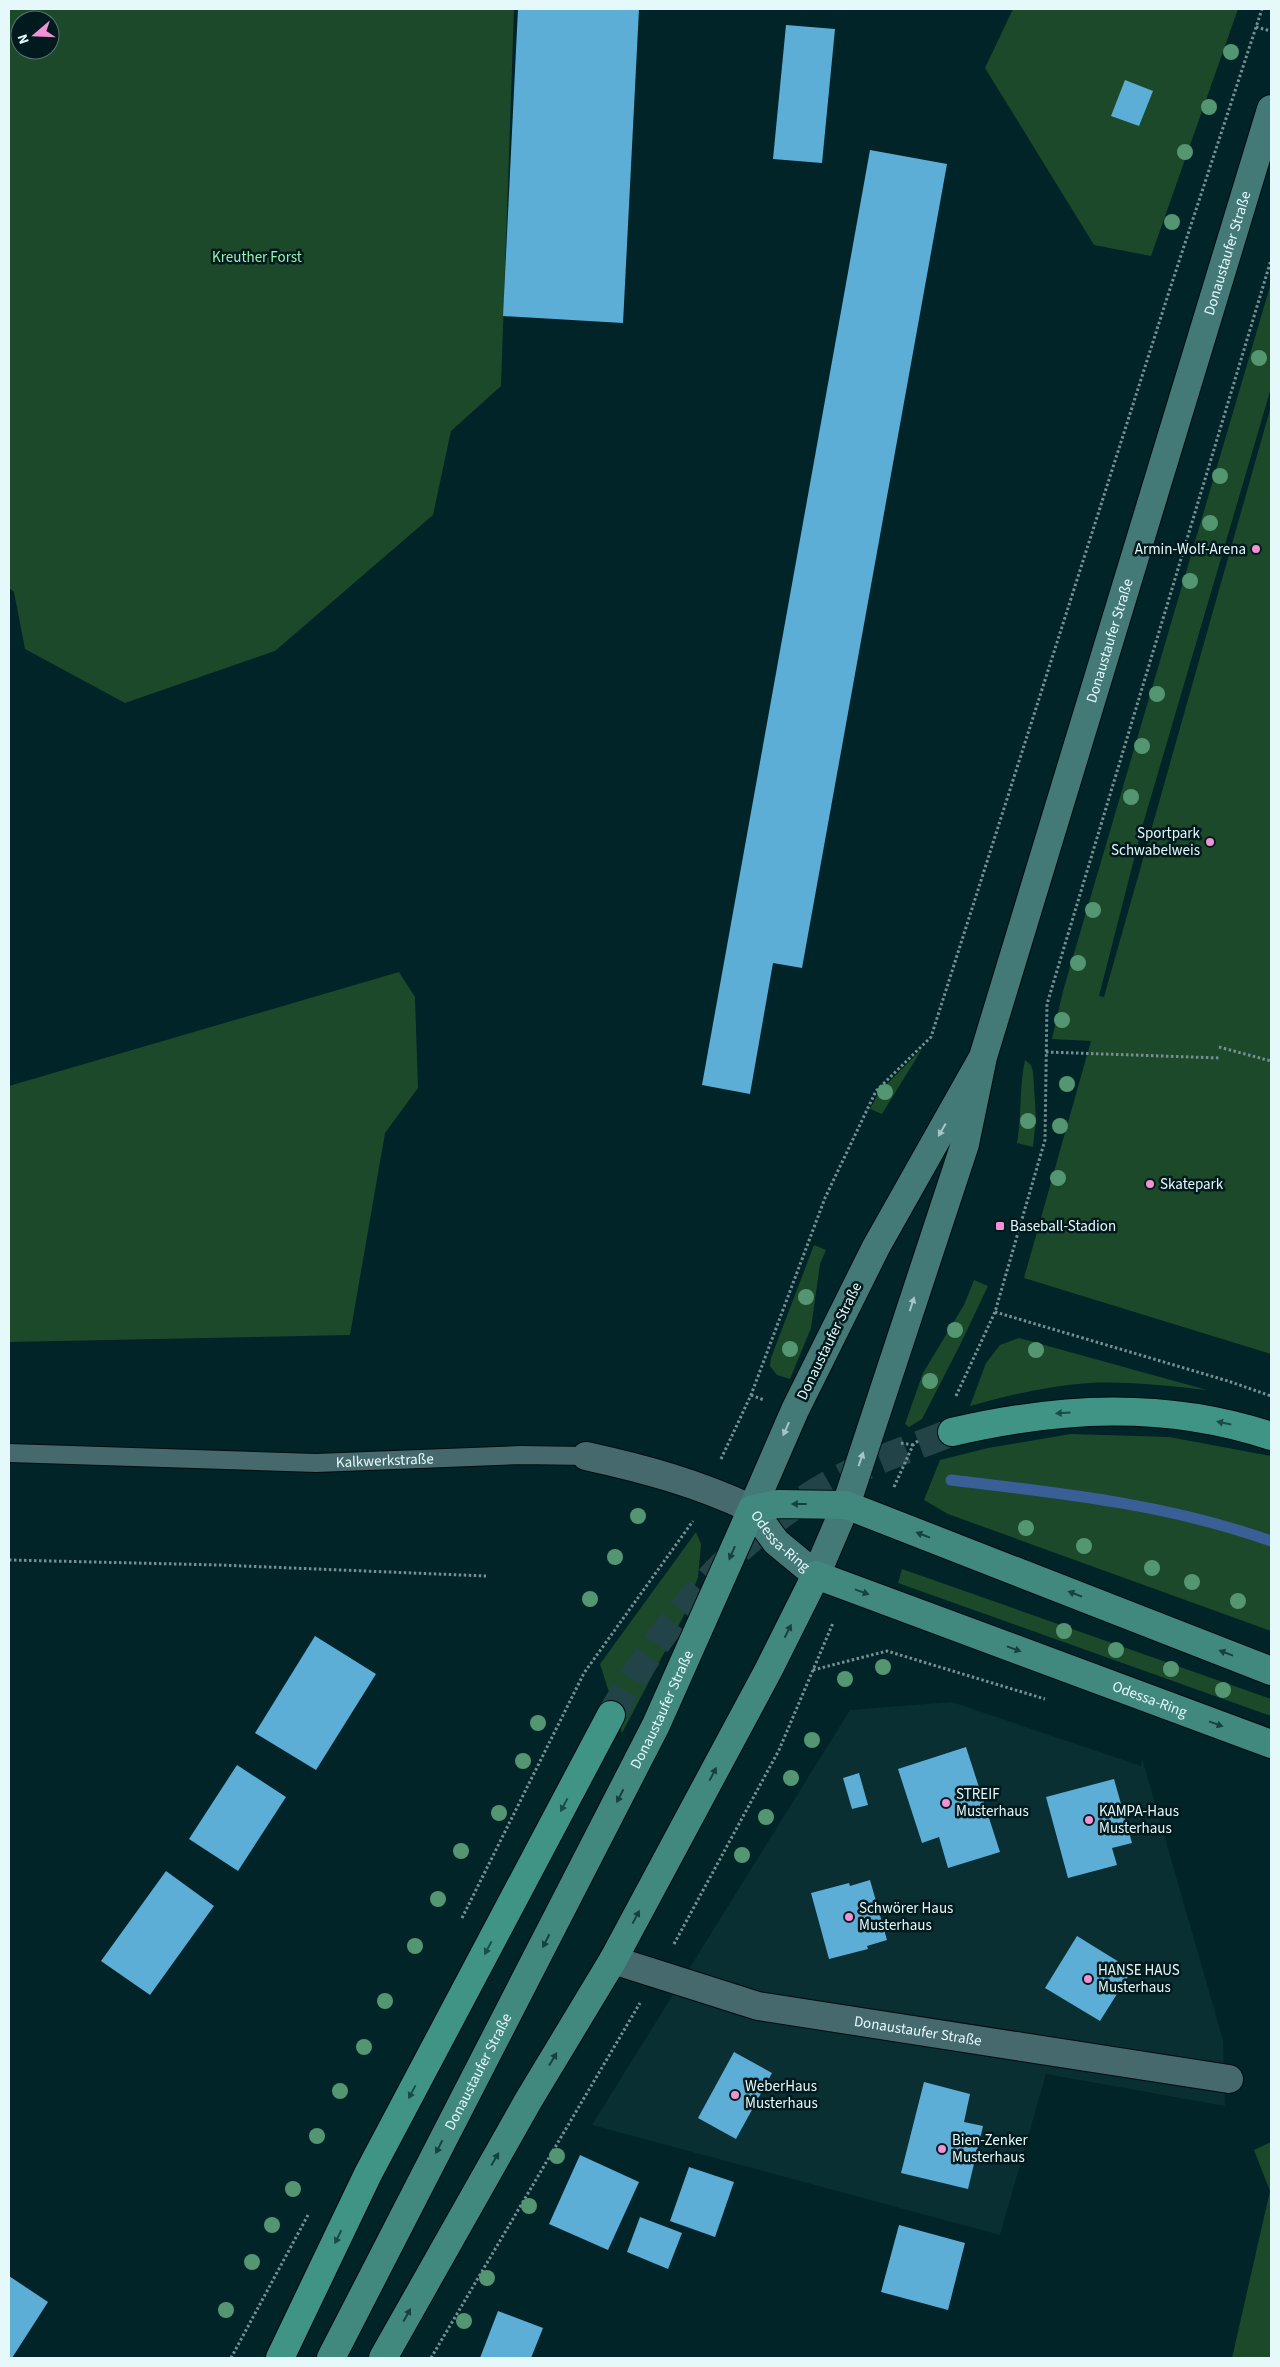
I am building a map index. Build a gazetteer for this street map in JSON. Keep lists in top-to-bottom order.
{
  "streets": {
    "main road": ["Donaustaufer Straße", "Odessa-Ring"],
    "street": ["Kalkwerkstraße"]
  },
  "crossings": [
    ["Donaustaufer Straße", "Kalkwerkstraße"],
    ["Donaustaufer Straße", "Odessa-Ring"],
    ["Kalkwerkstraße", "Odessa-Ring"]
  ],
  "parks": ["Kreuther Forst"],
  "places": {
    "other": [
      "Armin-Wolf-Arena",
      "Sportpark Schwabelweis",
      "Skatepark",
      "STREIF Musterhaus",
      "KAMPA-Haus Musterhaus",
      "Schwörer Haus Musterhaus",
      "HANSE HAUS Musterhaus",
      "WeberHaus Musterhaus",
      "Bien-Zenker Musterhaus"
    ],
    "transit": ["Baseball-Stadion"]
  },
  "north": "left"
}
